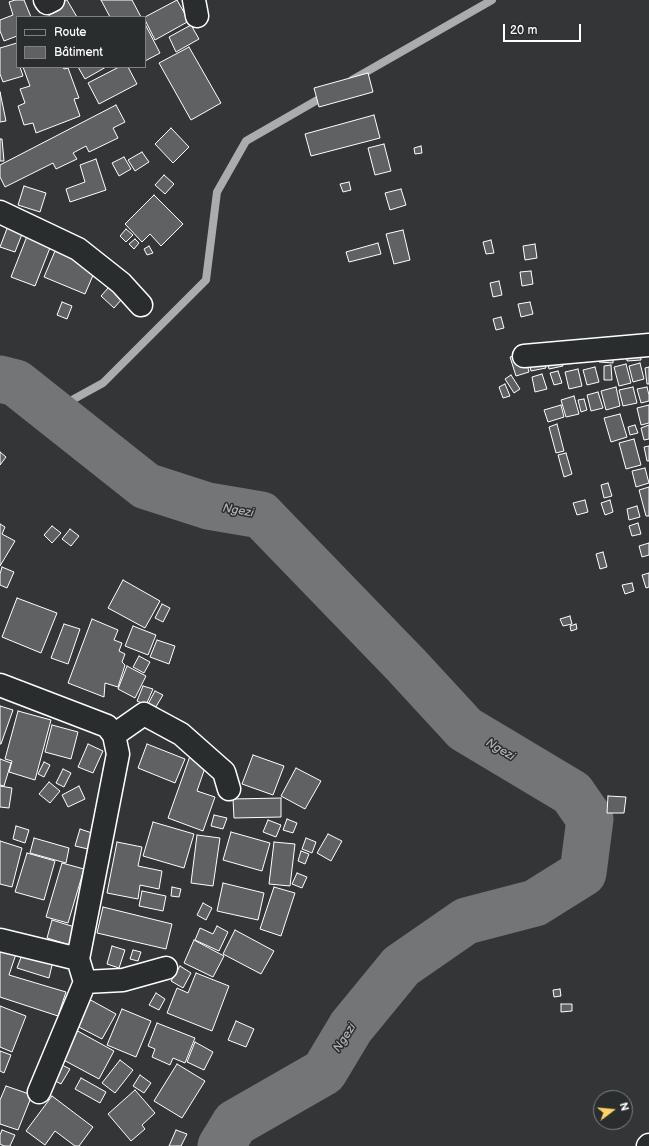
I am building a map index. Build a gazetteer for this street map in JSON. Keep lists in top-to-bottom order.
{
  "water": ["Ngezi"],
  "legend": ["Route", "Bâtiment"],
  "scale_bar": "20 m",
  "north": "right"
}
